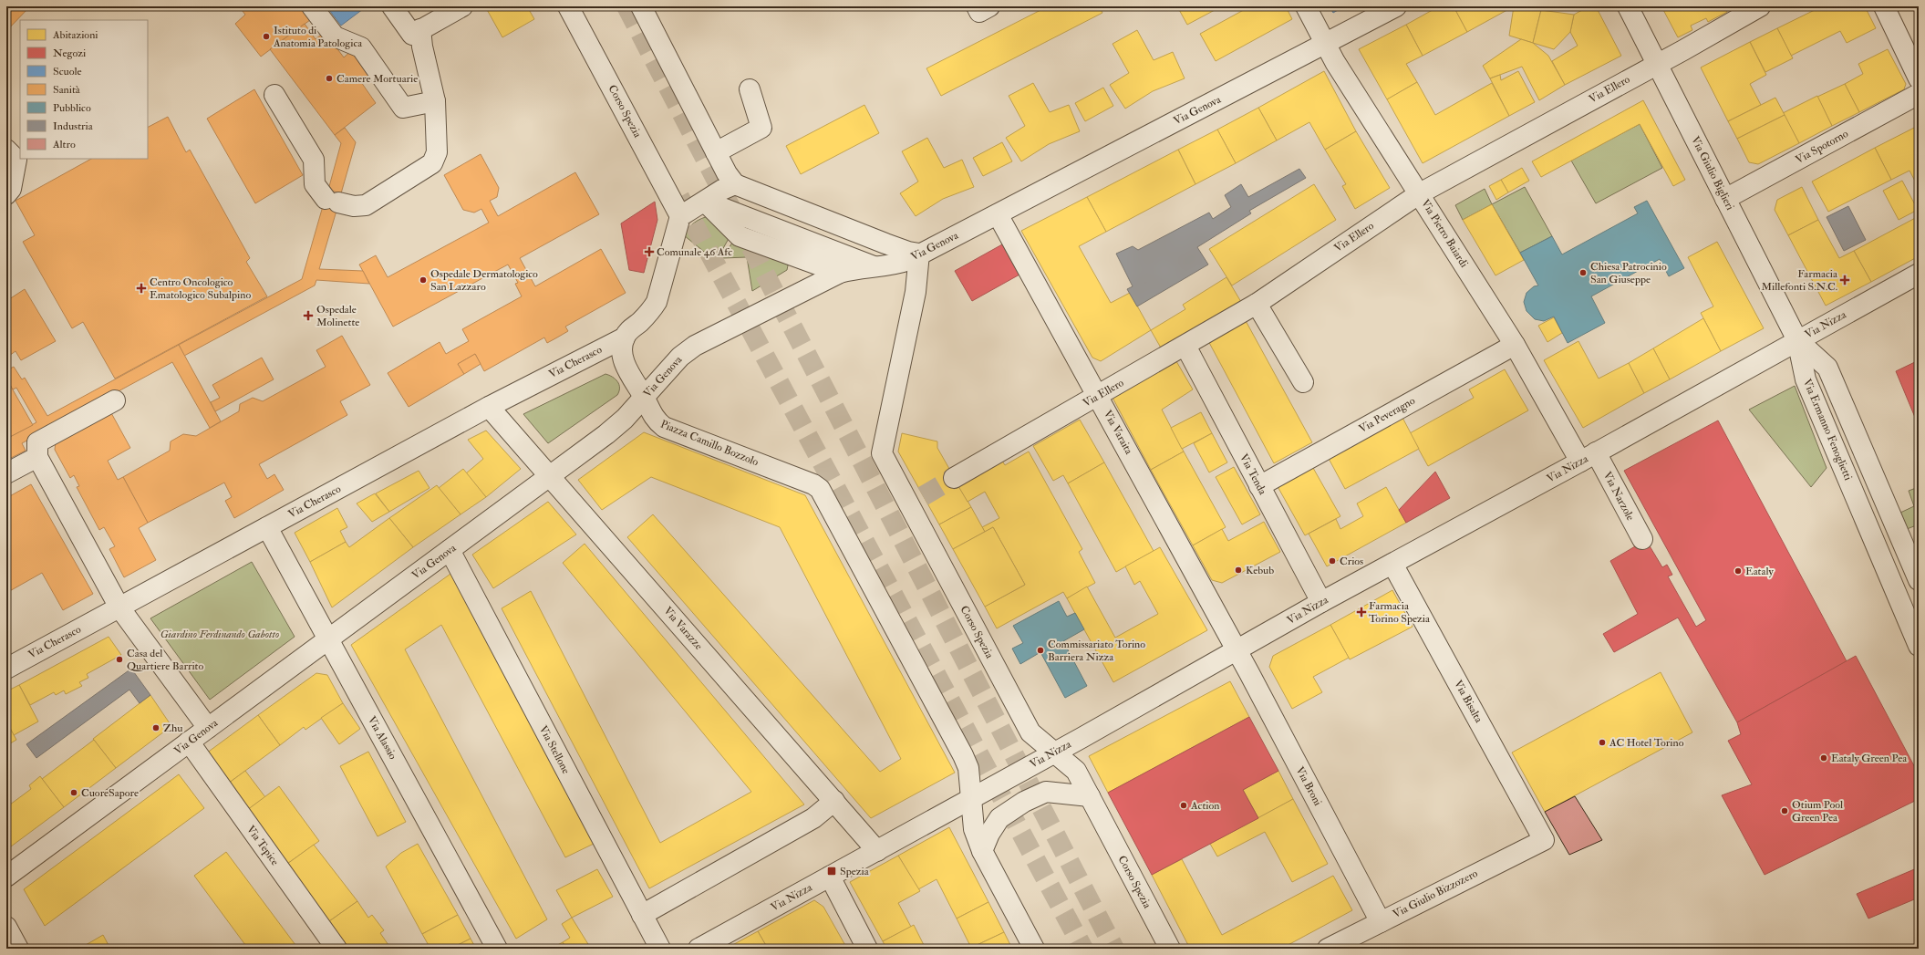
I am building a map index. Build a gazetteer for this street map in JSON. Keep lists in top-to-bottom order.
{
  "streets": {
    "street": [
      "Via Ellero",
      "Via Genova",
      "Corso Spezia",
      "Via Spotorno",
      "Via Giulio Biglieri",
      "Via Pietro Baiardi",
      "Via Nizza",
      "Via Cherasco",
      "Via Peveragno",
      "Via Ermanno Fenoglietti",
      "Via Varaita",
      "Piazza Camillo Bozzolo",
      "Via Tenda",
      "Via Narzole",
      "Via Varazze",
      "Via Bisalta",
      "Via Alassio",
      "Via Stellone",
      "Via Broni",
      "Via Tepice",
      "Via Giulio Bizzozero"
    ]
  },
  "crossings": [
    ["Via Ellero", "Via Giulio Biglieri"],
    ["Via Ellero", "Via Pietro Baiardi"],
    ["Via Ellero", "Via Varaita"],
    ["Via Ellero", "Via Tenda"],
    ["Via Genova", "Corso Spezia"],
    ["Via Genova", "Via Pietro Baiardi"],
    ["Via Genova", "Via Varaita"],
    ["Via Genova", "Piazza Camillo Bozzolo"],
    ["Via Genova", "Via Varazze"],
    ["Via Genova", "Via Alassio"],
    ["Via Genova", "Via Stellone"],
    ["Via Genova", "Via Tepice"],
    ["Corso Spezia", "Via Nizza"],
    ["Via Spotorno", "Via Giulio Biglieri"],
    ["Via Giulio Biglieri", "Via Nizza"],
    ["Via Giulio Biglieri", "Via Ermanno Fenoglietti"],
    ["Via Pietro Baiardi", "Via Nizza"],
    ["Via Pietro Baiardi", "Via Peveragno"],
    ["Via Pietro Baiardi", "Via Narzole"],
    ["Via Nizza", "Via Ermanno Fenoglietti"],
    ["Via Nizza", "Via Varaita"],
    ["Via Nizza", "Piazza Camillo Bozzolo"],
    ["Via Nizza", "Via Tenda"],
    ["Via Nizza", "Via Narzole"],
    ["Via Nizza", "Via Varazze"],
    ["Via Nizza", "Via Bisalta"],
    ["Via Nizza", "Via Broni"],
    ["Via Cherasco", "Piazza Camillo Bozzolo"],
    ["Via Cherasco", "Via Varazze"],
    ["Via Cherasco", "Via Alassio"],
    ["Via Peveragno", "Via Tenda"],
    ["Via Varaita", "Via Broni"],
    ["Via Bisalta", "Via Giulio Bizzozero"],
    ["Via Broni", "Via Giulio Bizzozero"]
  ],
  "parks": ["Giardino Ferdinando Gabotto"],
  "places": {
    "other": [
      "Istituto di Anatomia Patologica",
      "Camere Mortuarie",
      "Chiesa Patrocinio San Giuseppe",
      "Ospedale Dermatologico San Lazzaro",
      "Crios",
      "Kebub",
      "Eataly",
      "Commissariato Torino Barriera Nizza",
      "Casa del Quartiere Barrito",
      "Zhu",
      "AC Hotel Torino",
      "Eataly Green Pea",
      "CuoreSapore",
      "Action",
      "Otium Pool Green Pea"
    ],
    "health": [
      "Comunale 46 Afc",
      "Farmacia Millefonti S.N.C.",
      "Centro Oncologico Ematologico Subalpino",
      "Ospedale Molinette",
      "Farmacia Torino Spezia"
    ],
    "transit": ["Spezia"]
  },
  "legend": [
    "Abitazioni",
    "Negozi",
    "Scuole",
    "Sanità",
    "Pubblico",
    "Industria",
    "Altro"
  ]
}
